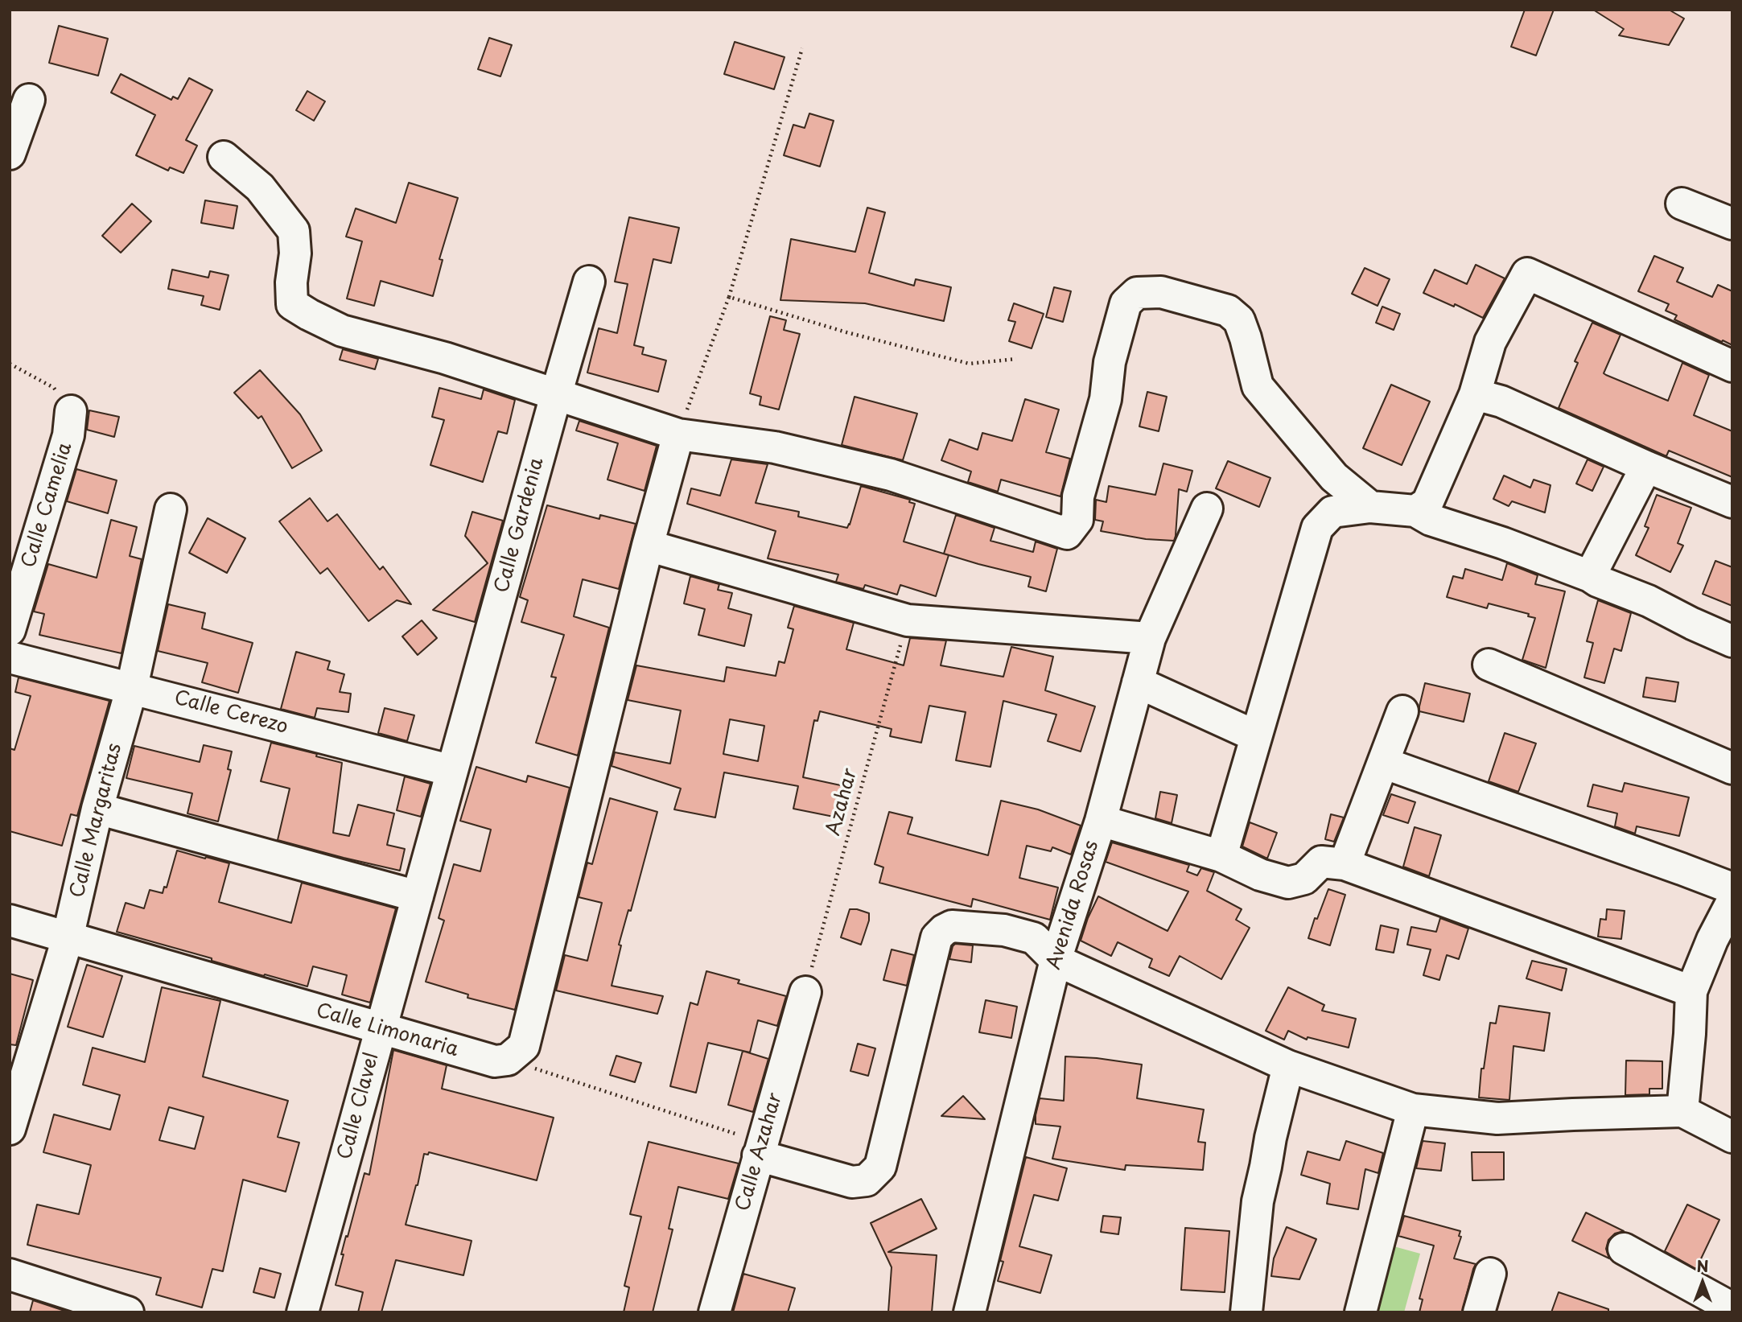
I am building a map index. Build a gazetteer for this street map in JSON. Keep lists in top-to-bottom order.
{
  "streets": {
    "street": [
      "Calle Camelia",
      "Calle Gardenia",
      "Calle Cerezo",
      "Calle Margaritas",
      "Avenida Rosas",
      "Calle Limonaria",
      "Calle Clavel",
      "Calle Azahar"
    ],
    "path": ["Azahar"]
  },
  "crossings": [
    ["Calle Gardenia", "Calle Cerezo"],
    ["Calle Gardenia", "Calle Clavel"],
    ["Calle Cerezo", "Calle Margaritas"],
    ["Calle Cerezo", "Calle Clavel"],
    ["Azahar", "Calle Azahar"],
    ["Calle Margaritas", "Calle Limonaria"],
    ["Calle Limonaria", "Calle Clavel"]
  ],
  "north": "top"
}
